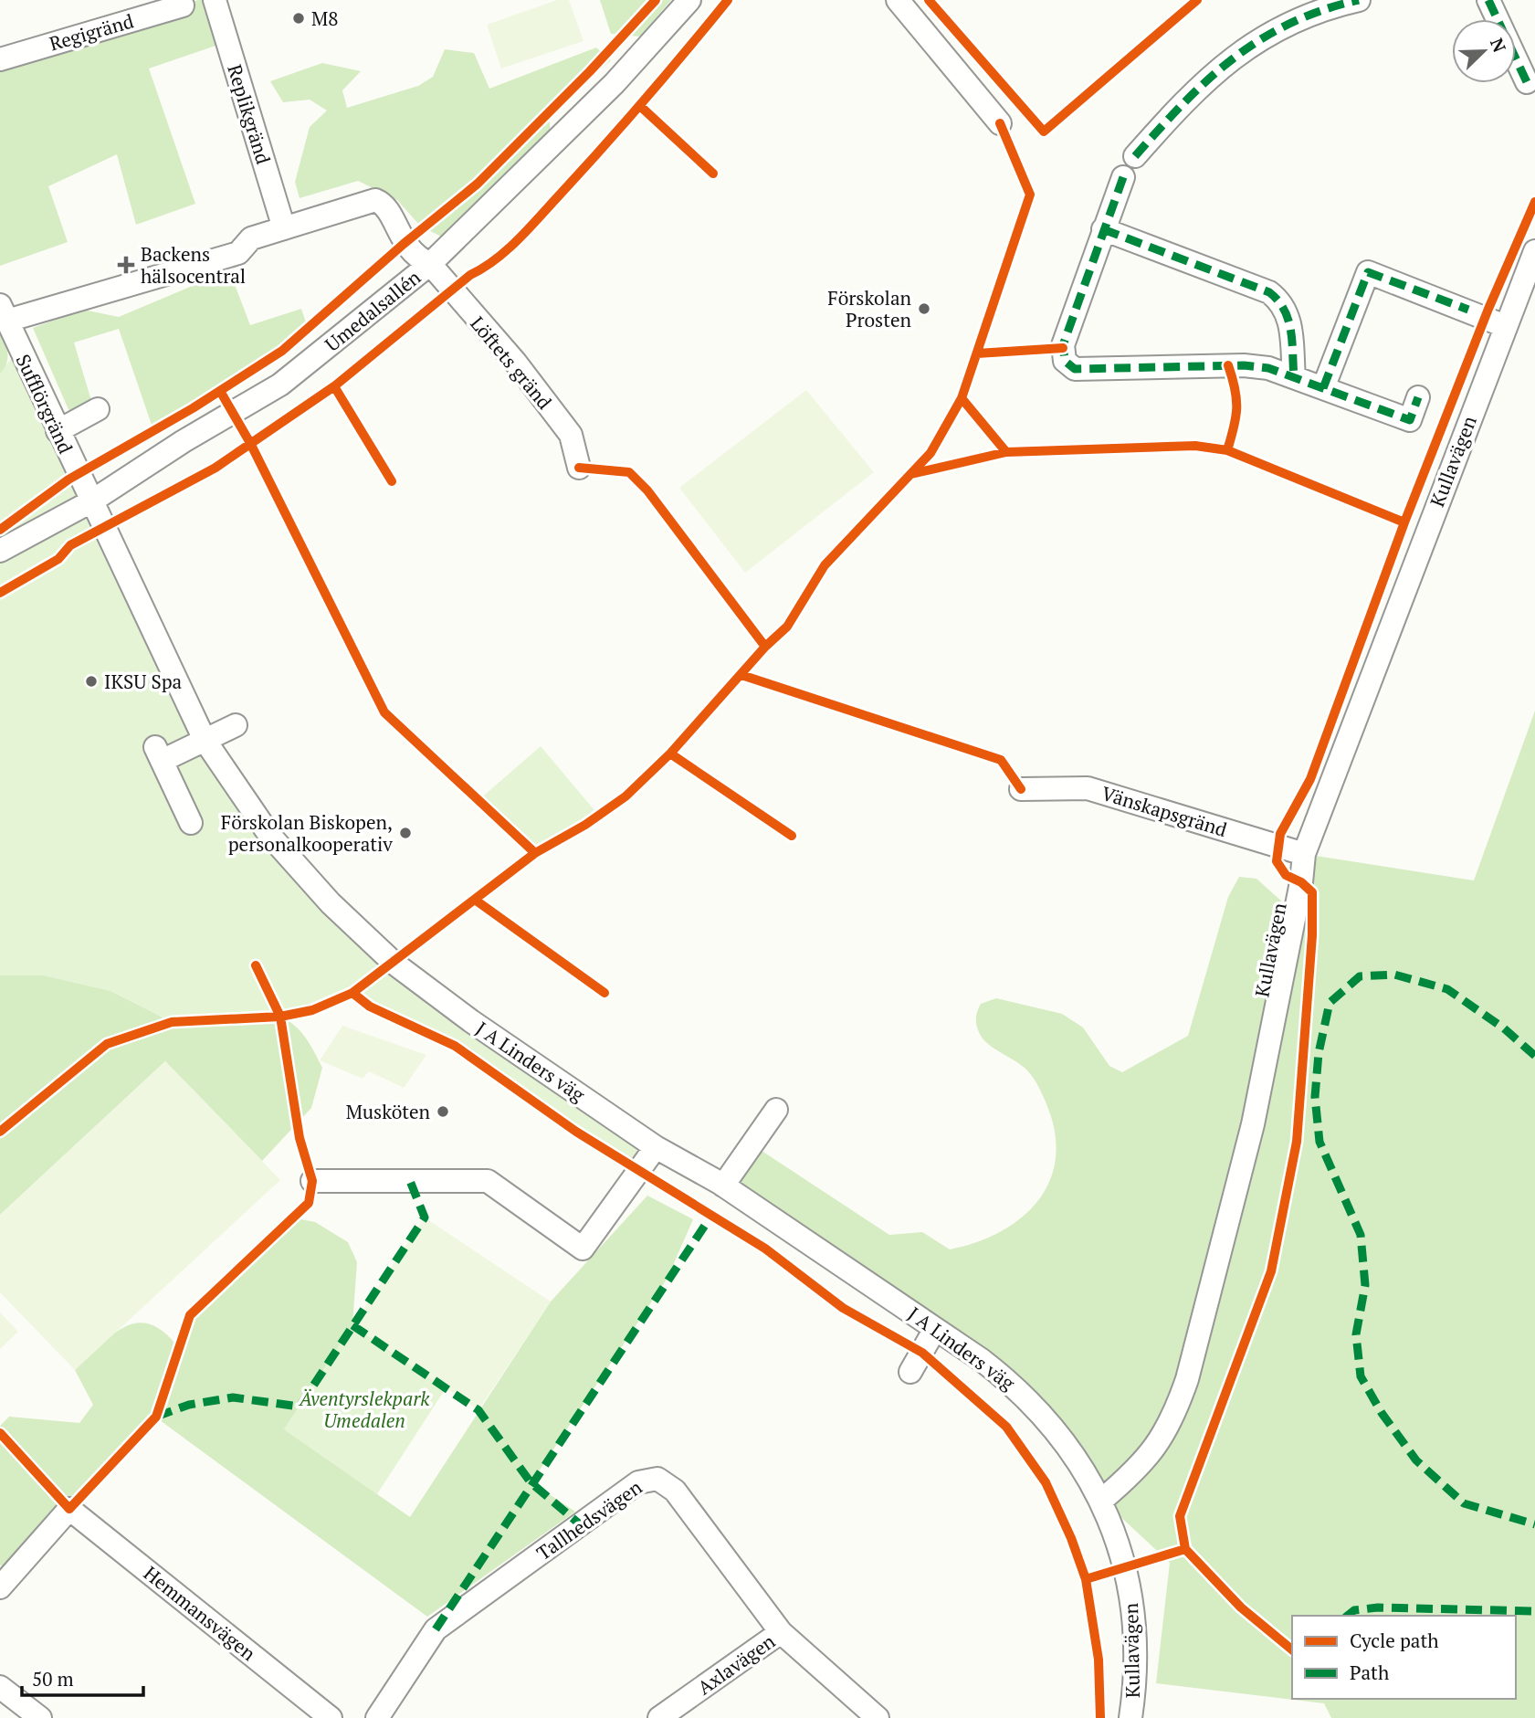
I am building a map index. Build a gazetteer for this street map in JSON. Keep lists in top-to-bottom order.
{
  "streets": {
    "street": [
      "Regigränd",
      "Replikgränd",
      "Umedalsallén",
      "Löftets gränd",
      "Sufflörgränd",
      "Kullavägen",
      "Vänskapsgränd",
      "J A Linders väg",
      "Tallhedsvägen",
      "Hemmansvägen",
      "Axlavägen"
    ]
  },
  "crossings": [
    ["Replikgränd", "Löftets gränd"],
    ["Umedalsallén", "Löftets gränd"],
    ["Umedalsallén", "Sufflörgränd"],
    ["Umedalsallén", "J A Linders väg"],
    ["Sufflörgränd", "J A Linders väg"],
    ["Kullavägen", "Vänskapsgränd"],
    ["Kullavägen", "J A Linders väg"],
    ["Tallhedsvägen", "Axlavägen"]
  ],
  "parks": ["Äventyrslekpark Umedalen"],
  "places": {
    "other": [
      "M8",
      "Förskolan Prosten",
      "IKSU Spa",
      "Förskolan Biskopen, personalkooperativ",
      "Musköten"
    ],
    "health": ["Backens hälsocentral"]
  },
  "legend": ["Cycle path", "Path"],
  "scale_bar": "50 m",
  "north": "top right"
}
